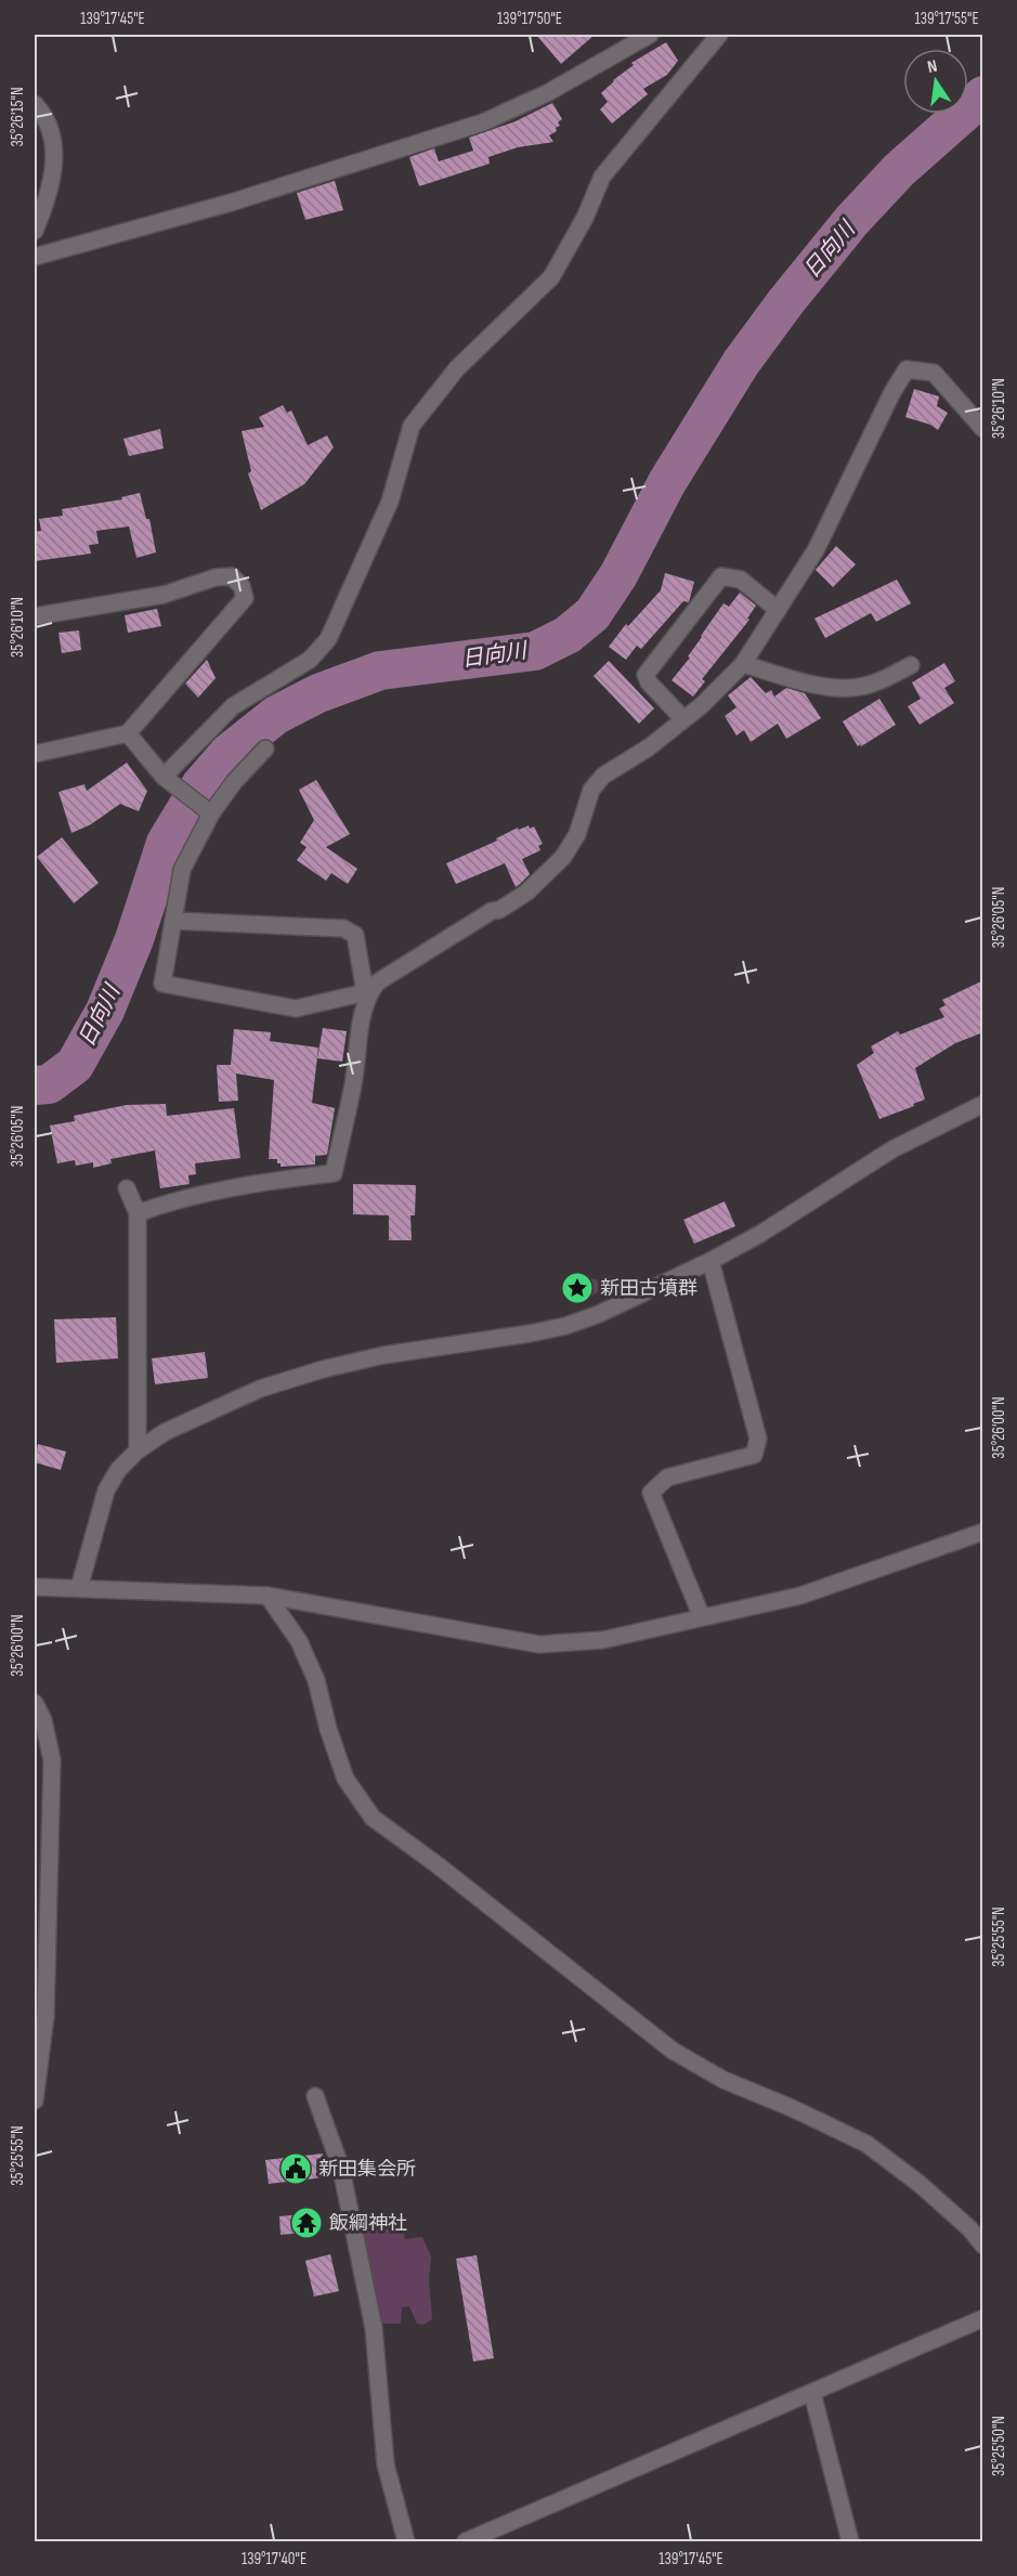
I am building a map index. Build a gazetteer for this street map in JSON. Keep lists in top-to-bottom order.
{
  "water": ["日向川"],
  "places": {
    "place": ["新田古墳群"],
    "public building": ["新田集会所"],
    "temple": ["飯綱神社"]
  },
  "north": "top",
  "coordinates": [
    "139°17'45\"E",
    "139°17'50\"E",
    "139°17'55\"E",
    "35°26'15\"N",
    "35°26'10\"N",
    "35°26'05\"N",
    "35°26'00\"N",
    "35°25'55\"N",
    "35°25'50\"N",
    "139°17'40\"E"
  ]
}
